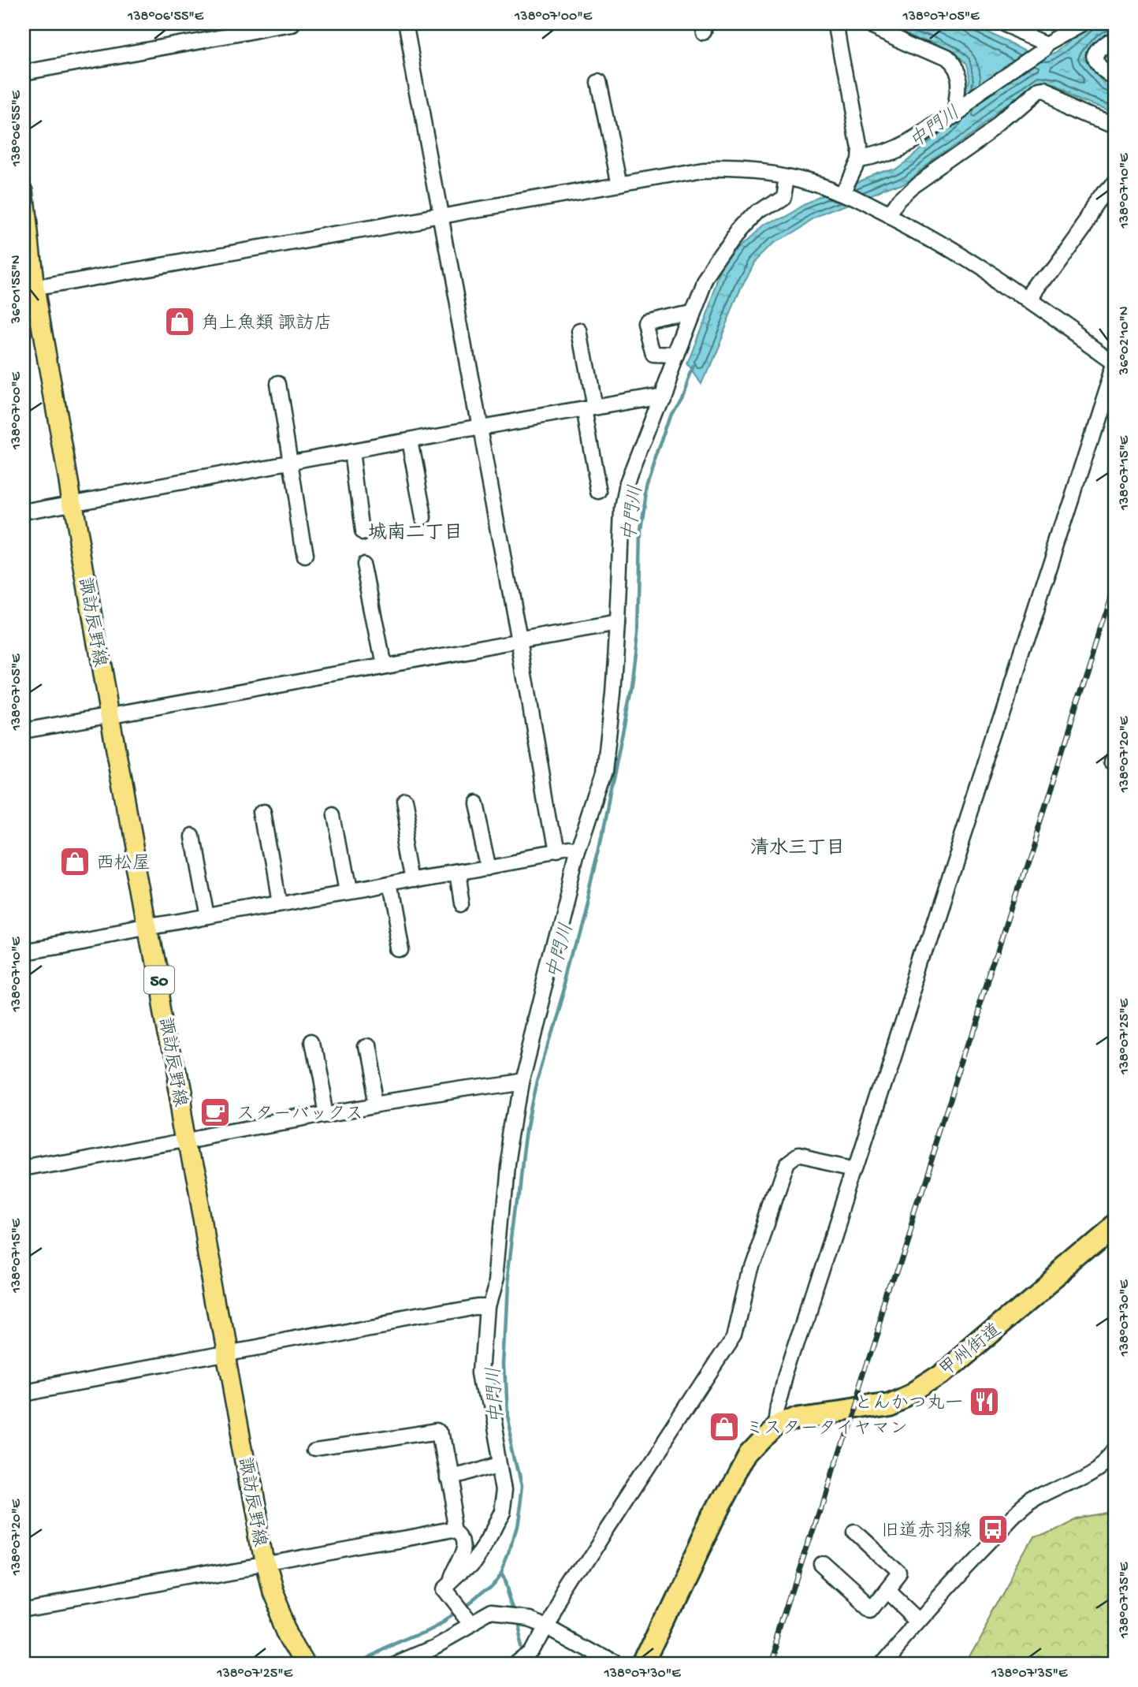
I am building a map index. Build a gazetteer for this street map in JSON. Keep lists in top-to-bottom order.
{
  "streets": {
    "highway": ["甲州街道"],
    "main road": ["諏訪辰野線", "50"]
  },
  "districts": ["城南二丁目", "清水三丁目"],
  "water": ["中門川"],
  "places": {
    "shop": ["角上魚類 諏訪店", "西松屋", "ミスタータイヤマン"],
    "cafe": ["スターバックス"],
    "restaurant": ["とんかつ丸一"],
    "bus stop": ["旧道赤羽線"]
  },
  "coordinates": [
    "138°06'55\"E",
    "138°07'00\"E",
    "138°07'05\"E",
    "138°07'10\"E",
    "36°01'55\"N",
    "36°02'10\"N",
    "138°07'15\"E",
    "138°07'20\"E",
    "138°07'25\"E",
    "138°07'30\"E",
    "138°07'35\"E"
  ]
}
